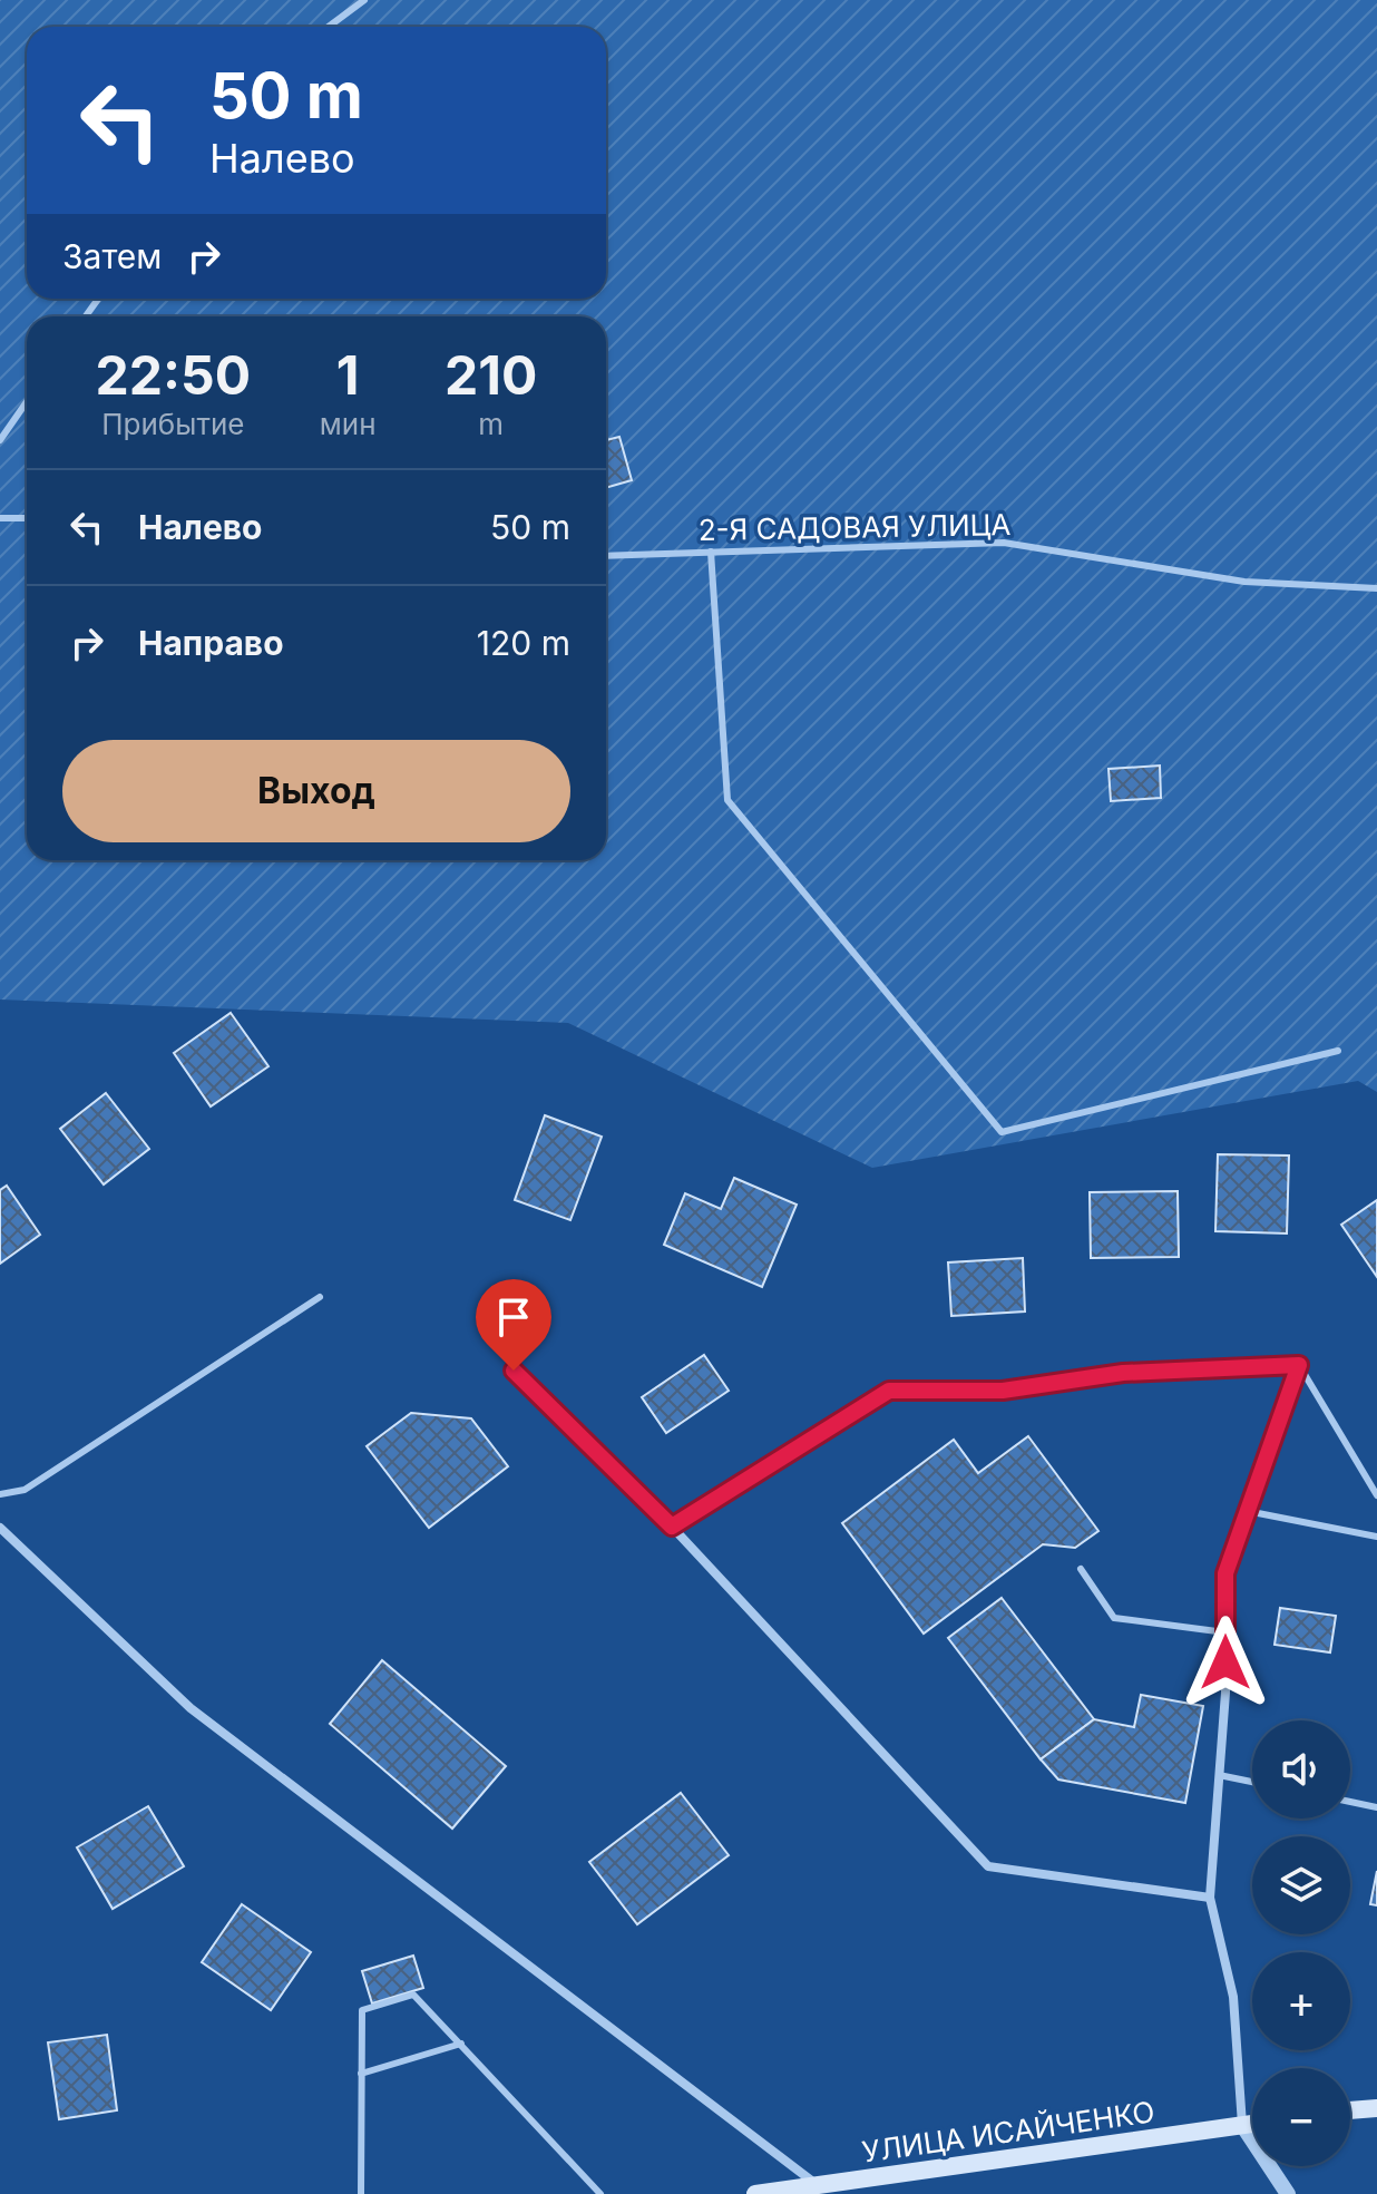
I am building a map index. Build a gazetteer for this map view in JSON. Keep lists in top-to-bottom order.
{
  "streets": {
    "main road": ["УЛИЦА ИСАЙЧЕНКО"],
    "lane": ["2-Я САДОВАЯ УЛИЦА"]
  },
  "page": {
    "turn": ["50 m", "Налево"],
    "then": "Затем",
    "eta": [
      "22:50",
      "Прибытие",
      "1",
      "мин",
      "210",
      "m"
    ],
    "list": [
      {
        "name": "Налево",
        "value": "50 m"
      },
      {
        "name": "Направо",
        "value": "120 m"
      }
    ],
    "buttons": "Выход",
    "map_buttons": ["+", "−"]
  }
}
